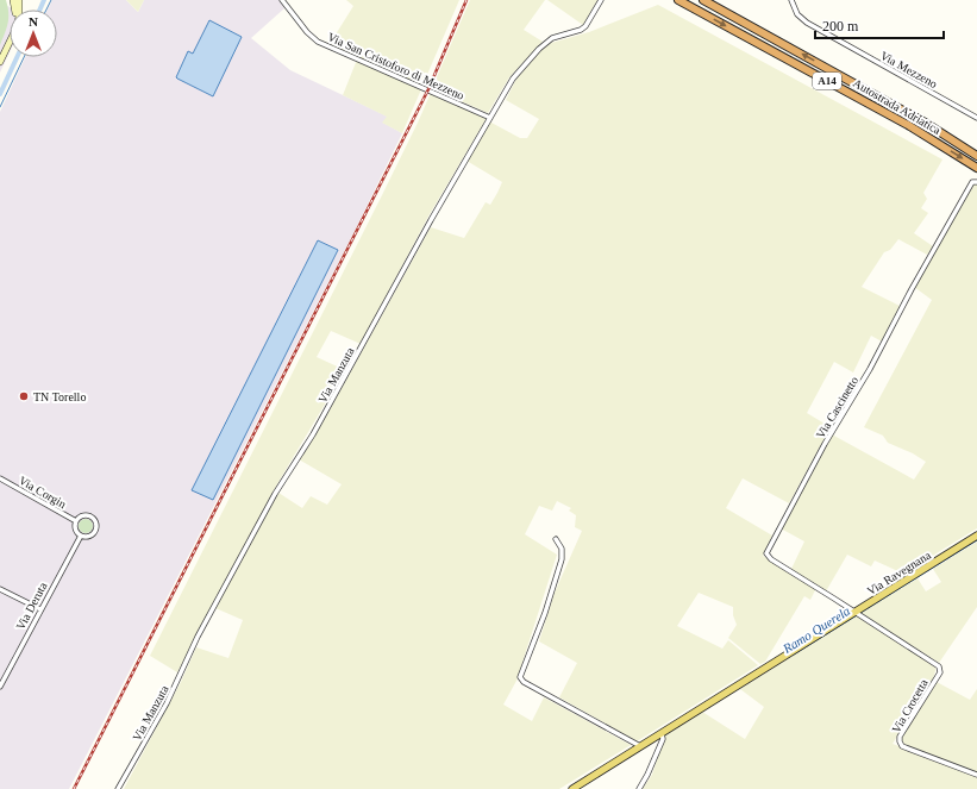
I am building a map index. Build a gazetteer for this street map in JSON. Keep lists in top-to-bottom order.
{
  "streets": {
    "highway": ["A14", "Autostrada Adriatica"],
    "main road": ["Via Ravegnana"],
    "street": [
      "Via San Cristoforo di Mezzeno",
      "Via Mezzeno",
      "Via Manzuta",
      "Via Cascinetto",
      "Via Corgin",
      "Via Deruta",
      "Via Crocetta"
    ]
  },
  "crossings": [
    ["Via San Cristoforo di Mezzeno", "Via Manzuta"],
    ["Via Cascinetto", "Via Ravegnana"],
    ["Via Cascinetto", "Via Crocetta"],
    ["Via Corgin", "Via Deruta"],
    ["Via Ravegnana", "Via Crocetta"]
  ],
  "water": ["Ramo Querela"],
  "places": ["TN Torello"],
  "scale_bar": "200 m",
  "north": "top"
}
